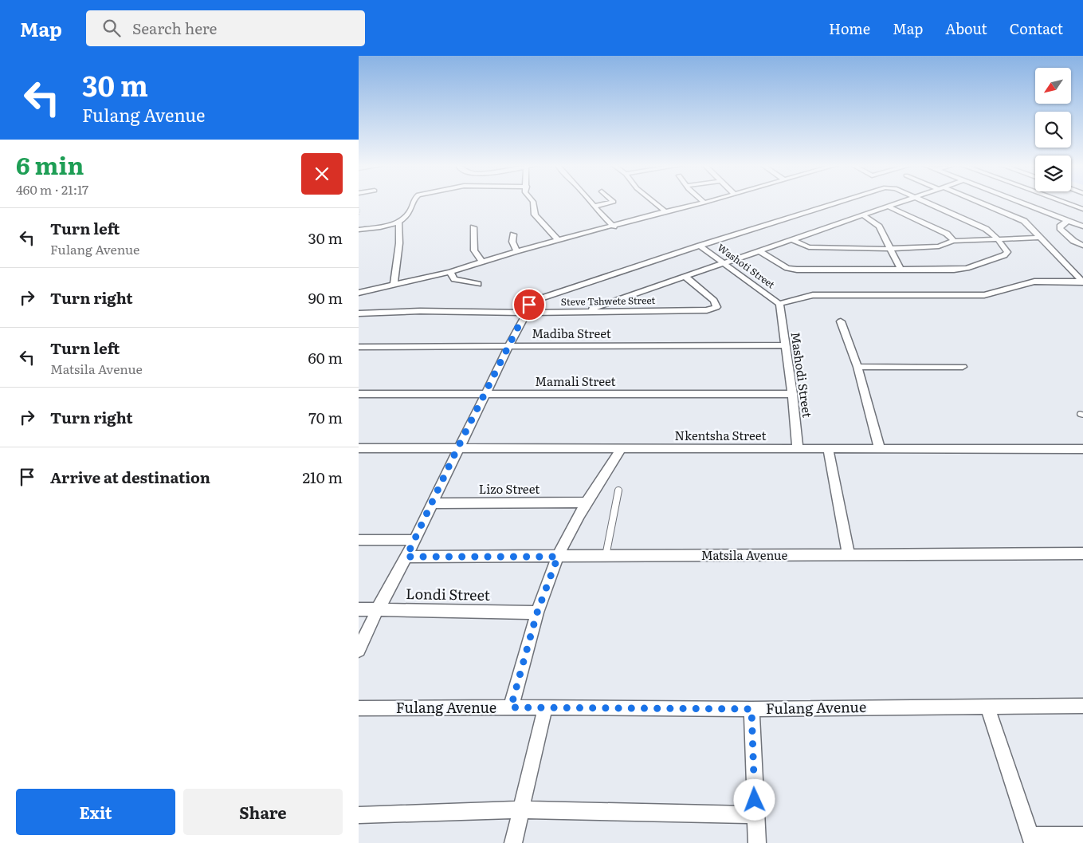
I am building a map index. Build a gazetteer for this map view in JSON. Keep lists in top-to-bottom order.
{
  "streets": {
    "street": [
      "Washoti Street",
      "Steve Tshwete Street",
      "Madiba Street",
      "Mashodi Street",
      "Mamali Street",
      "Nkentsha Street",
      "Lizo Street",
      "Matsila Avenue",
      "Londi Street",
      "Fulang Avenue"
    ]
  },
  "crossings": [
    ["Washoti Street", "Mashodi Street"],
    ["Madiba Street", "Mashodi Street"],
    ["Mashodi Street", "Mamali Street"],
    ["Mashodi Street", "Nkentsha Street"]
  ],
  "north": "bottom left",
  "page": {
    "header": "Map",
    "search": "Search here",
    "nav": [
      "Home",
      "Map",
      "About",
      "Contact"
    ],
    "turn": ["30 m", "Fulang Avenue"],
    "heading": ["6 min", "460 m · 21:17"],
    "list": [
      {
        "name": "Turn left",
        "note": "Fulang Avenue",
        "value": "30 m"
      },
      {
        "name": "Turn right",
        "value": "90 m"
      },
      {
        "name": "Turn left",
        "note": "Matsila Avenue",
        "value": "60 m"
      },
      {
        "name": "Turn right",
        "value": "70 m"
      },
      {
        "name": "Arrive at destination",
        "value": "210 m"
      }
    ],
    "buttons": ["Exit", "Share"]
  }
}
